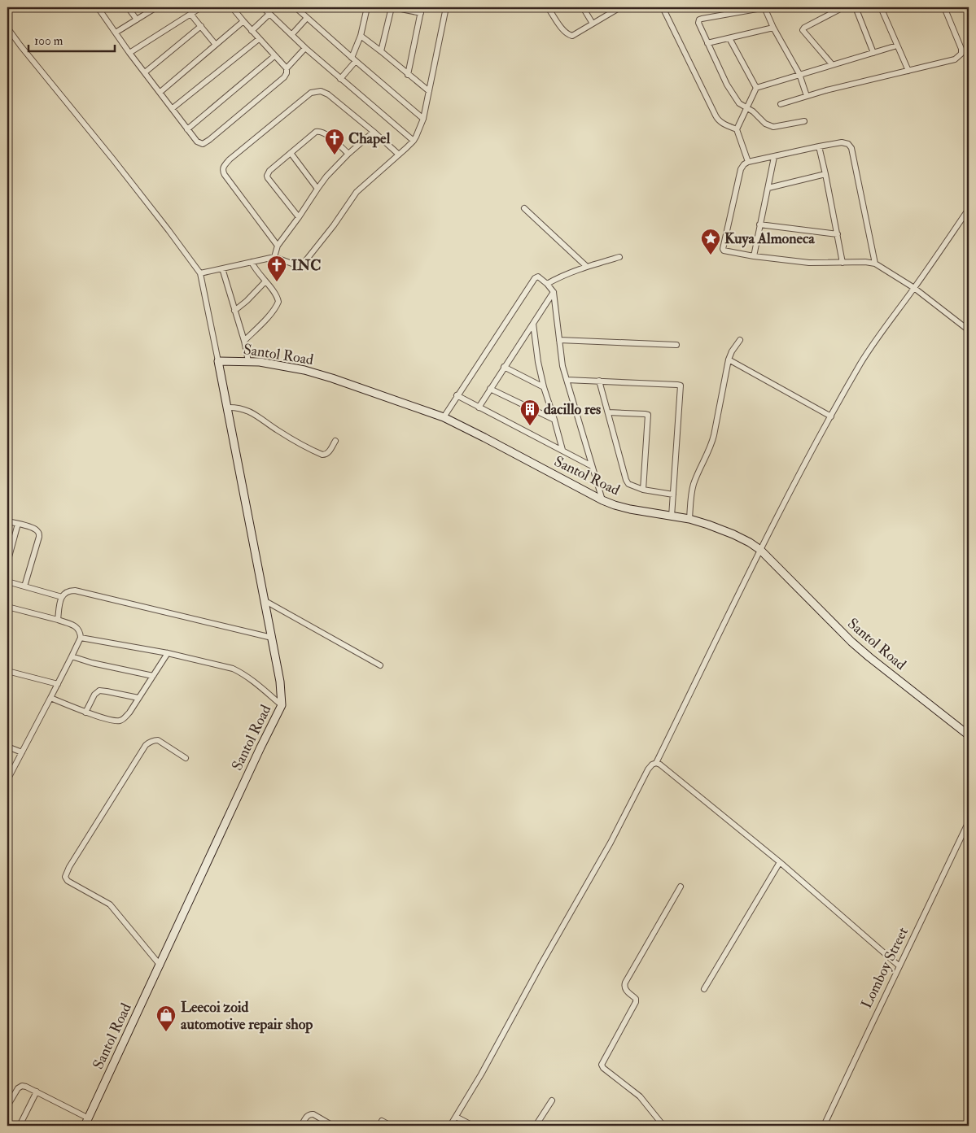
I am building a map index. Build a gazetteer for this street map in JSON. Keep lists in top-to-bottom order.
{
  "streets": {
    "street": ["Santol Road", "Lomboy Street"]
  },
  "places": {
    "church": ["Chapel", "INC"],
    "place": ["Kuya Almoneca"],
    "building": ["dacillo res"],
    "shop": ["Leecoi zoid automotive repair shop"]
  },
  "scale_bar": "100 m"
}
